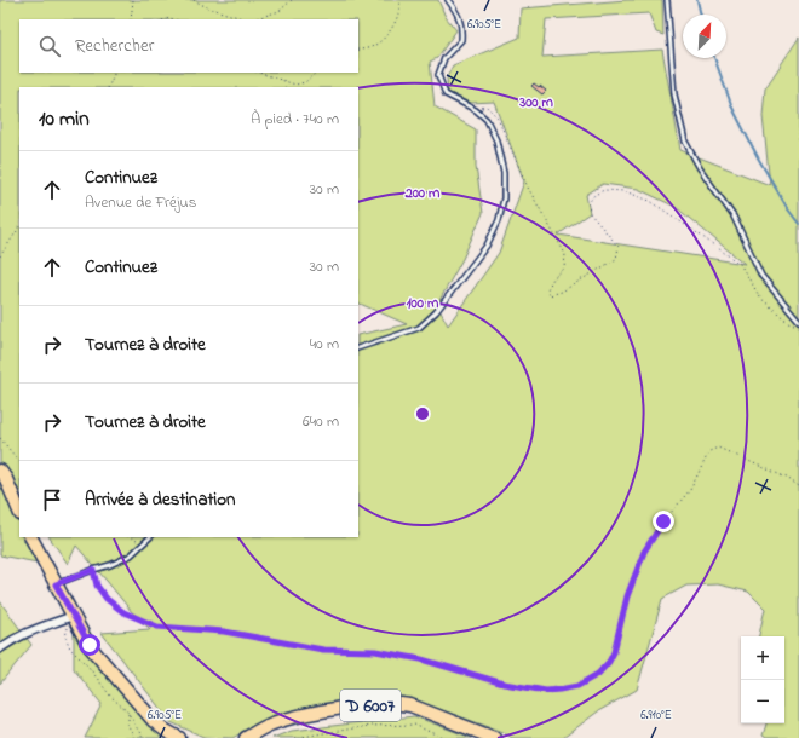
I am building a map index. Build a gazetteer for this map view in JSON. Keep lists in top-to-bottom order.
{
  "streets": {
    "main road": ["D 6007"]
  },
  "north": "top right",
  "page": {
    "search": "Rechercher",
    "heading": ["10 min", "À pied · 740 m"],
    "list": [
      ["Continuez", "Avenue de Fréjus", "30 m"],
      ["Continuez", "30 m"],
      ["Tournez à droite", "40 m"],
      ["Tournez à droite", "640 m"],
      "Arrivée à destination"
    ],
    "map_buttons": ["+", "−"]
  },
  "coordinates": ["6.905°E", "6.910°E"],
  "rings": ["300 m", "200 m", "100 m"]
}
